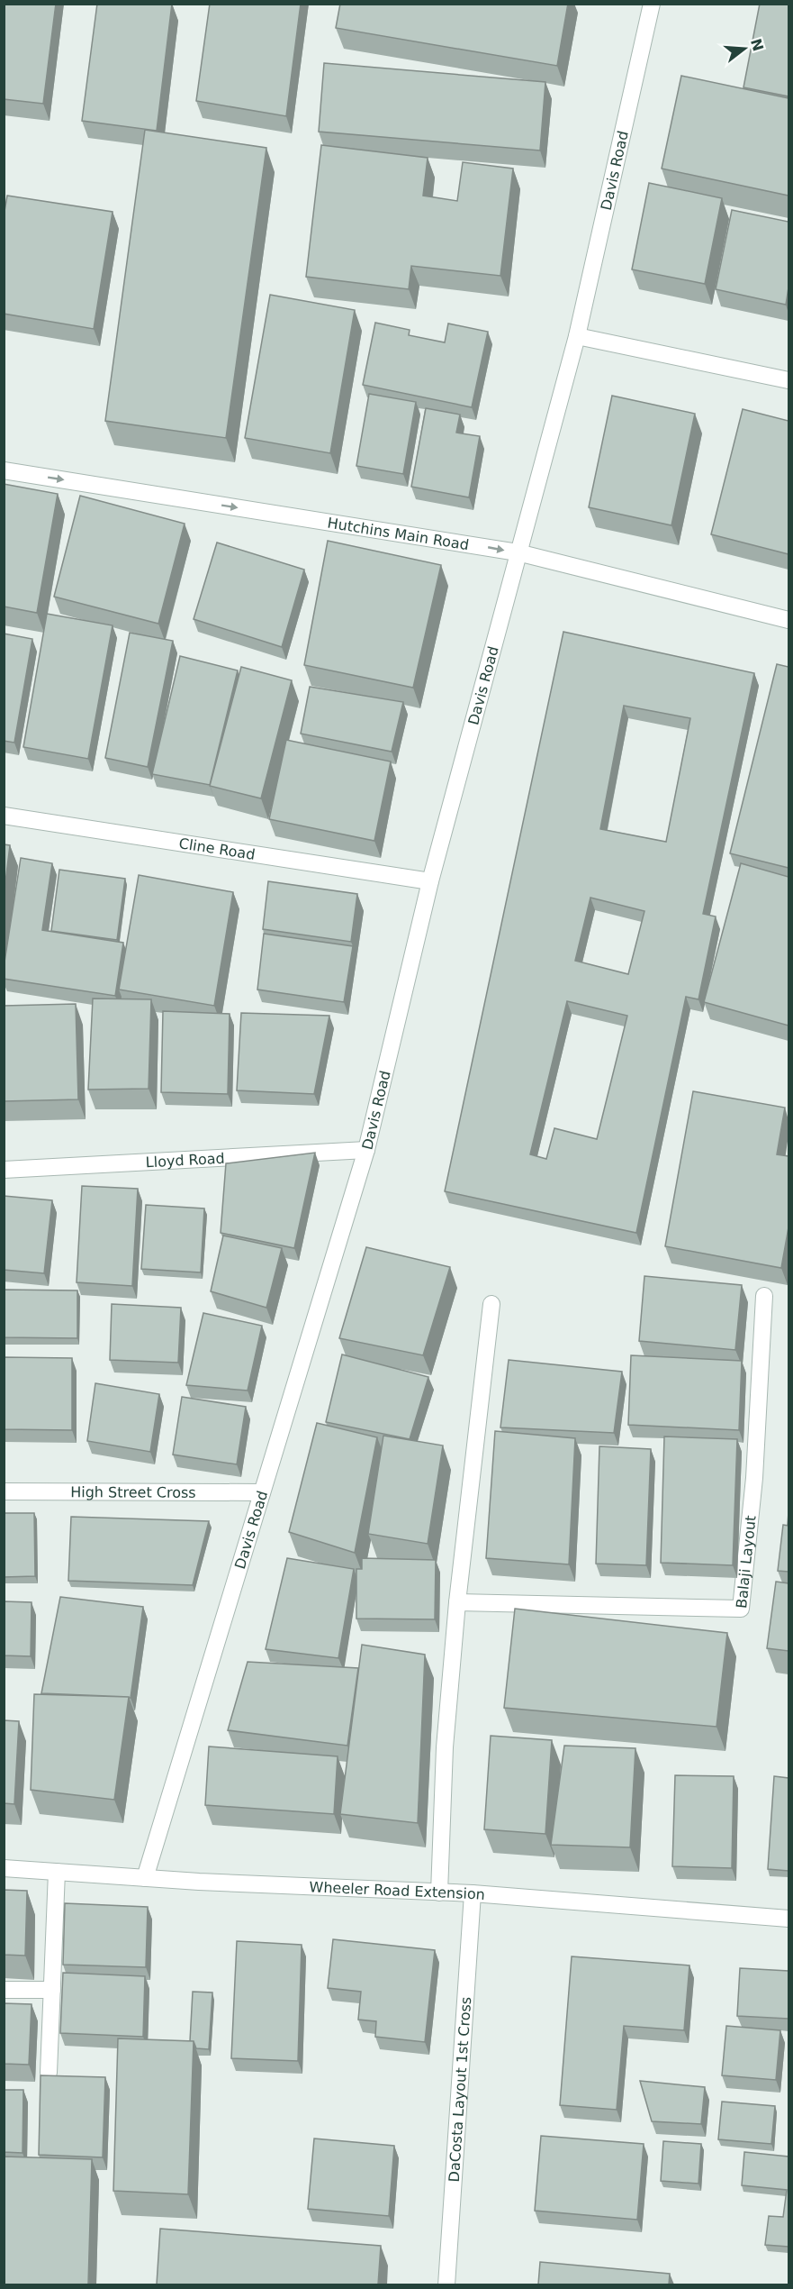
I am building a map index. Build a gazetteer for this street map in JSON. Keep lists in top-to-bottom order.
{
  "streets": {
    "street": [
      "Davis Road",
      "Hutchins Main Road",
      "Cline Road",
      "Lloyd Road",
      "High Street Cross",
      "Balaji Layout",
      "Wheeler Road Extension",
      "DaCosta Layout 1st Cross"
    ]
  },
  "crossings": [
    ["Davis Road", "Hutchins Main Road"],
    ["Davis Road", "Cline Road"],
    ["Davis Road", "Lloyd Road"],
    ["Davis Road", "High Street Cross"],
    ["Davis Road", "Wheeler Road Extension"],
    ["Wheeler Road Extension", "DaCosta Layout 1st Cross"]
  ],
  "one_way": ["Hutchins Main Road"],
  "north": "right"
}
